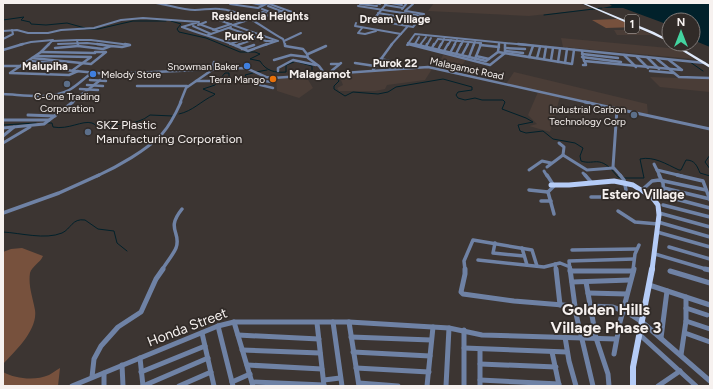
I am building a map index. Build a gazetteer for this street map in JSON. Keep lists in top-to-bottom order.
{
  "streets": {
    "highway": ["1"],
    "street": ["Malagamot Road", "Honda Street"]
  },
  "districts": [
    "Residencia Heights",
    "Dream Village",
    "Purok 4",
    "Purok 22",
    "Malupiha",
    "Malagamot",
    "Estero Village",
    "Golden Hills Village Phase 3"
  ],
  "places": [
    "Snowman Baker",
    "Melody Store",
    "Terra Mango",
    "C-One Trading Corporation",
    "Industrial Carbon Technology Corp",
    "SKZ Plastic Manufacturing Corporation"
  ],
  "north": "top"
}
